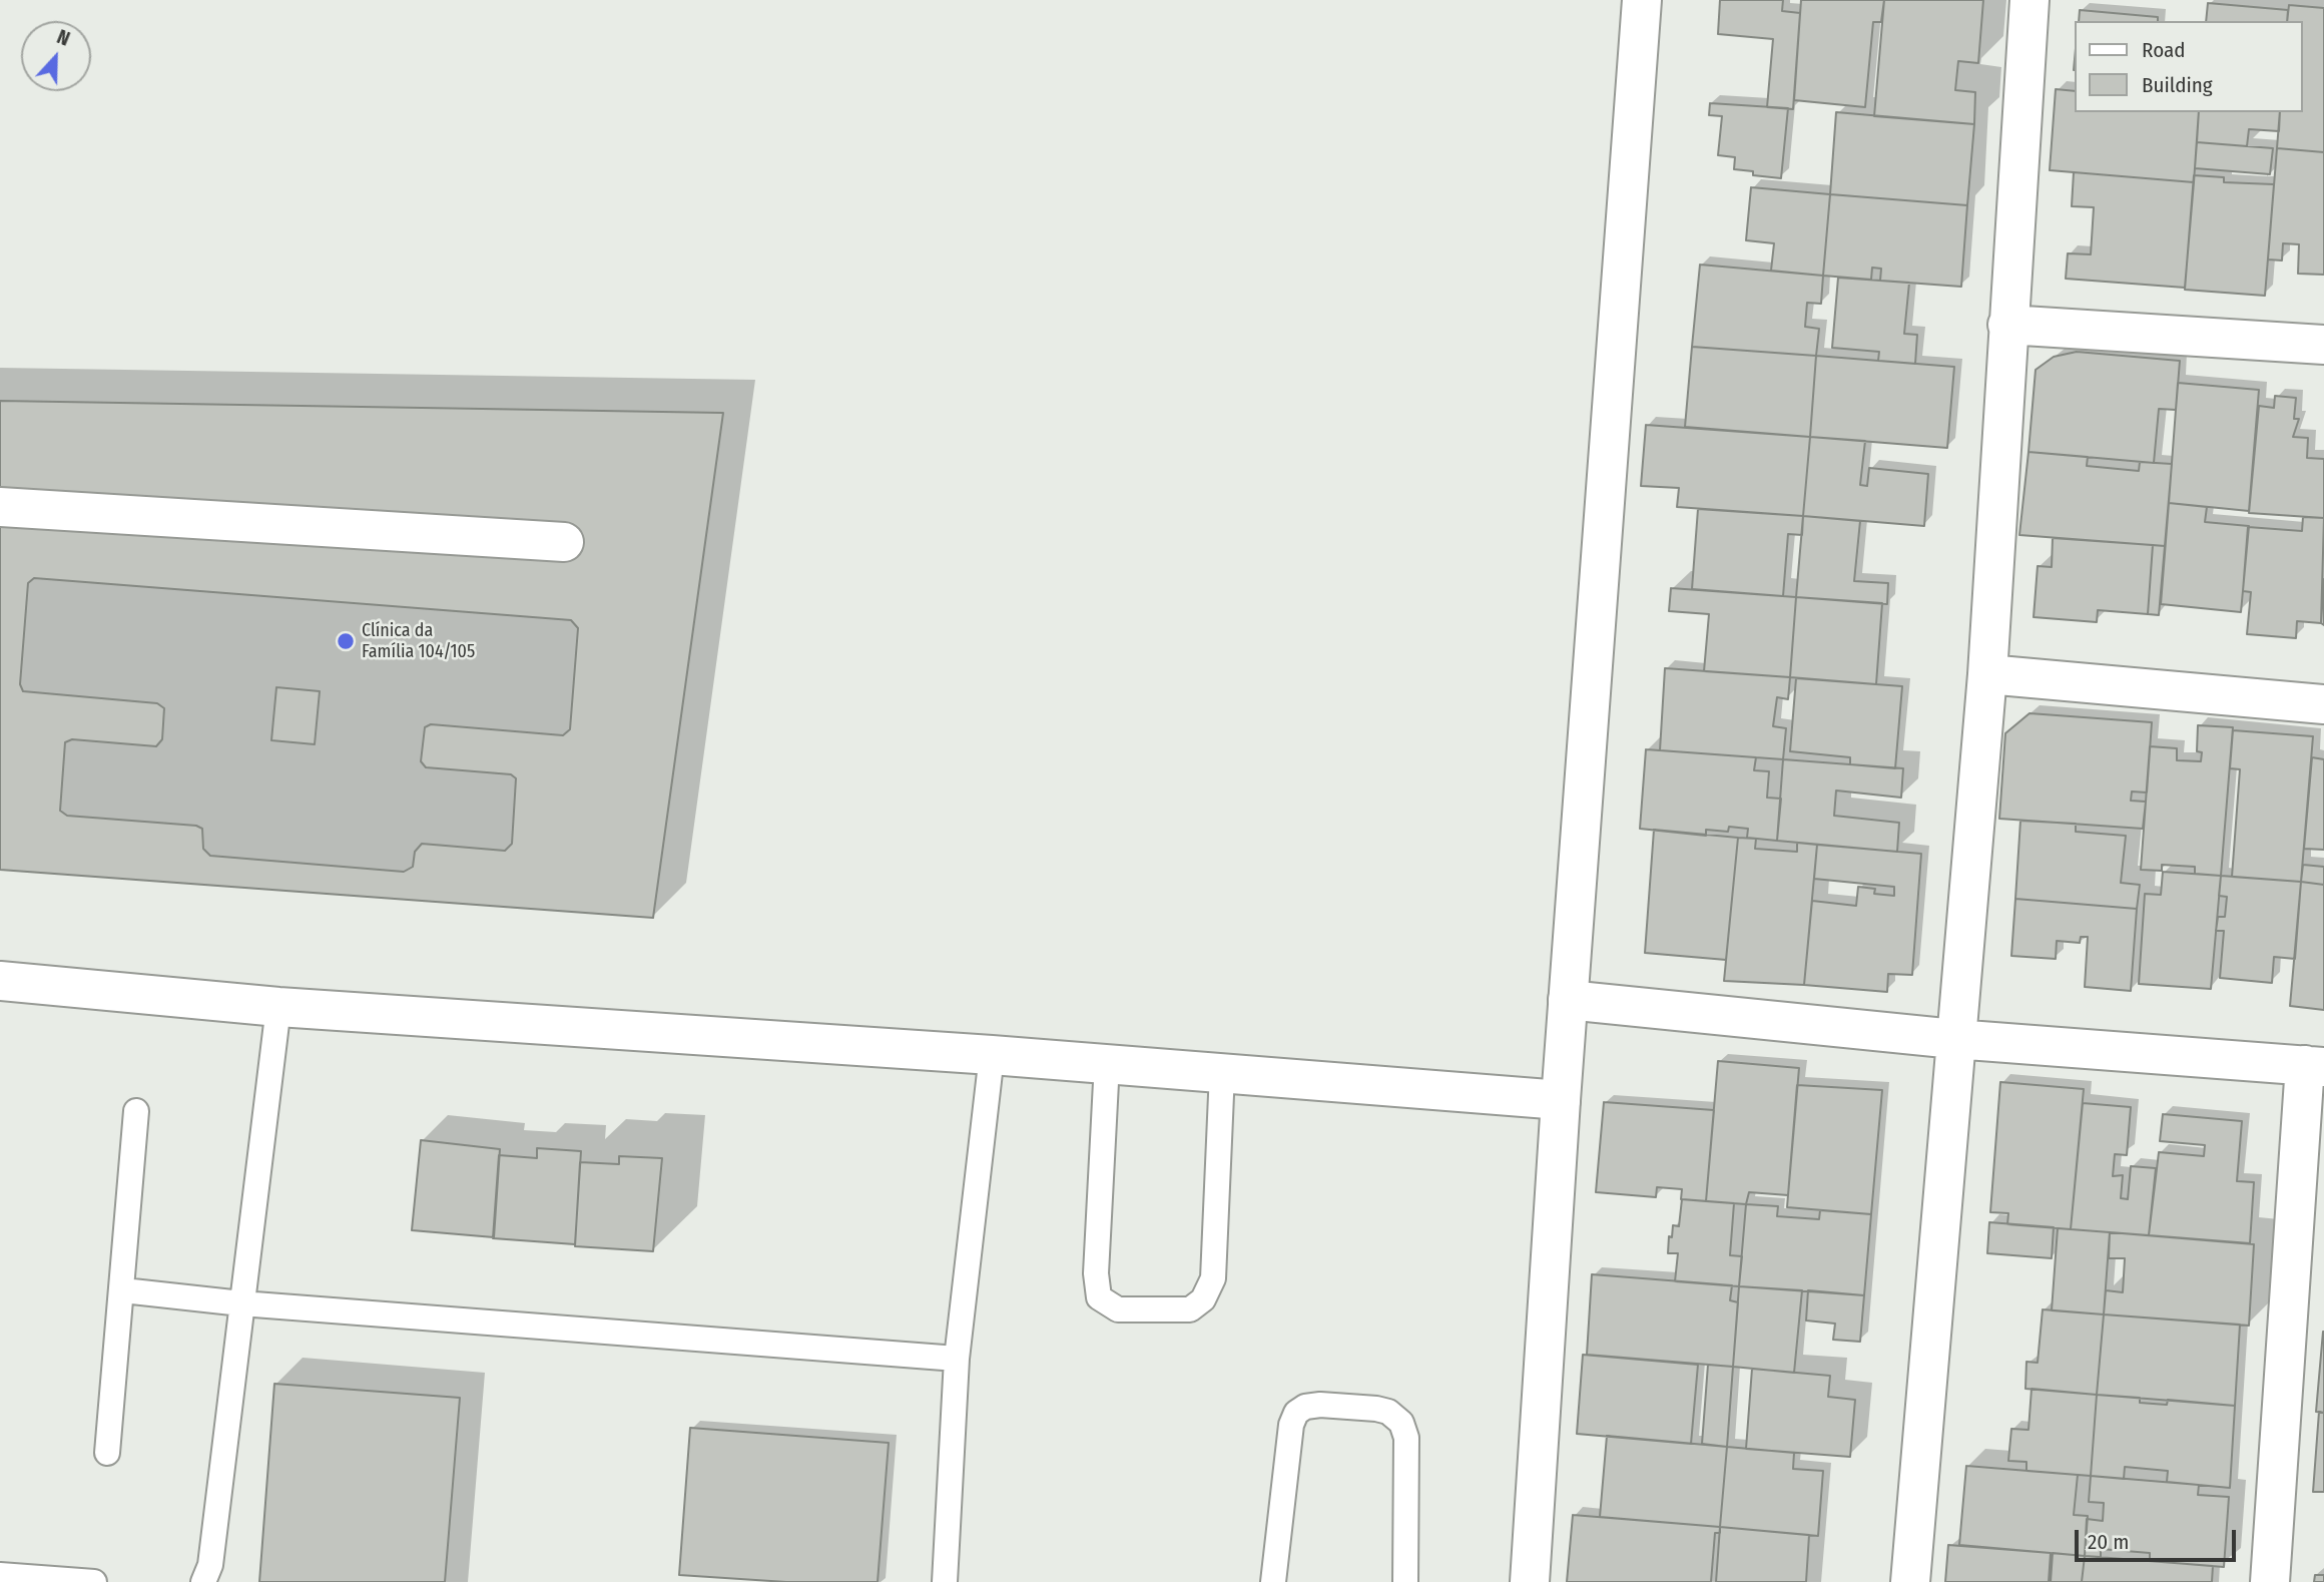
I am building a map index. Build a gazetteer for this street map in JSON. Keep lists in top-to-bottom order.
{
  "places": ["Clínica da Família 104/105"],
  "legend": ["Road", "Building"],
  "scale_bar": "20 m",
  "north": "top"
}
